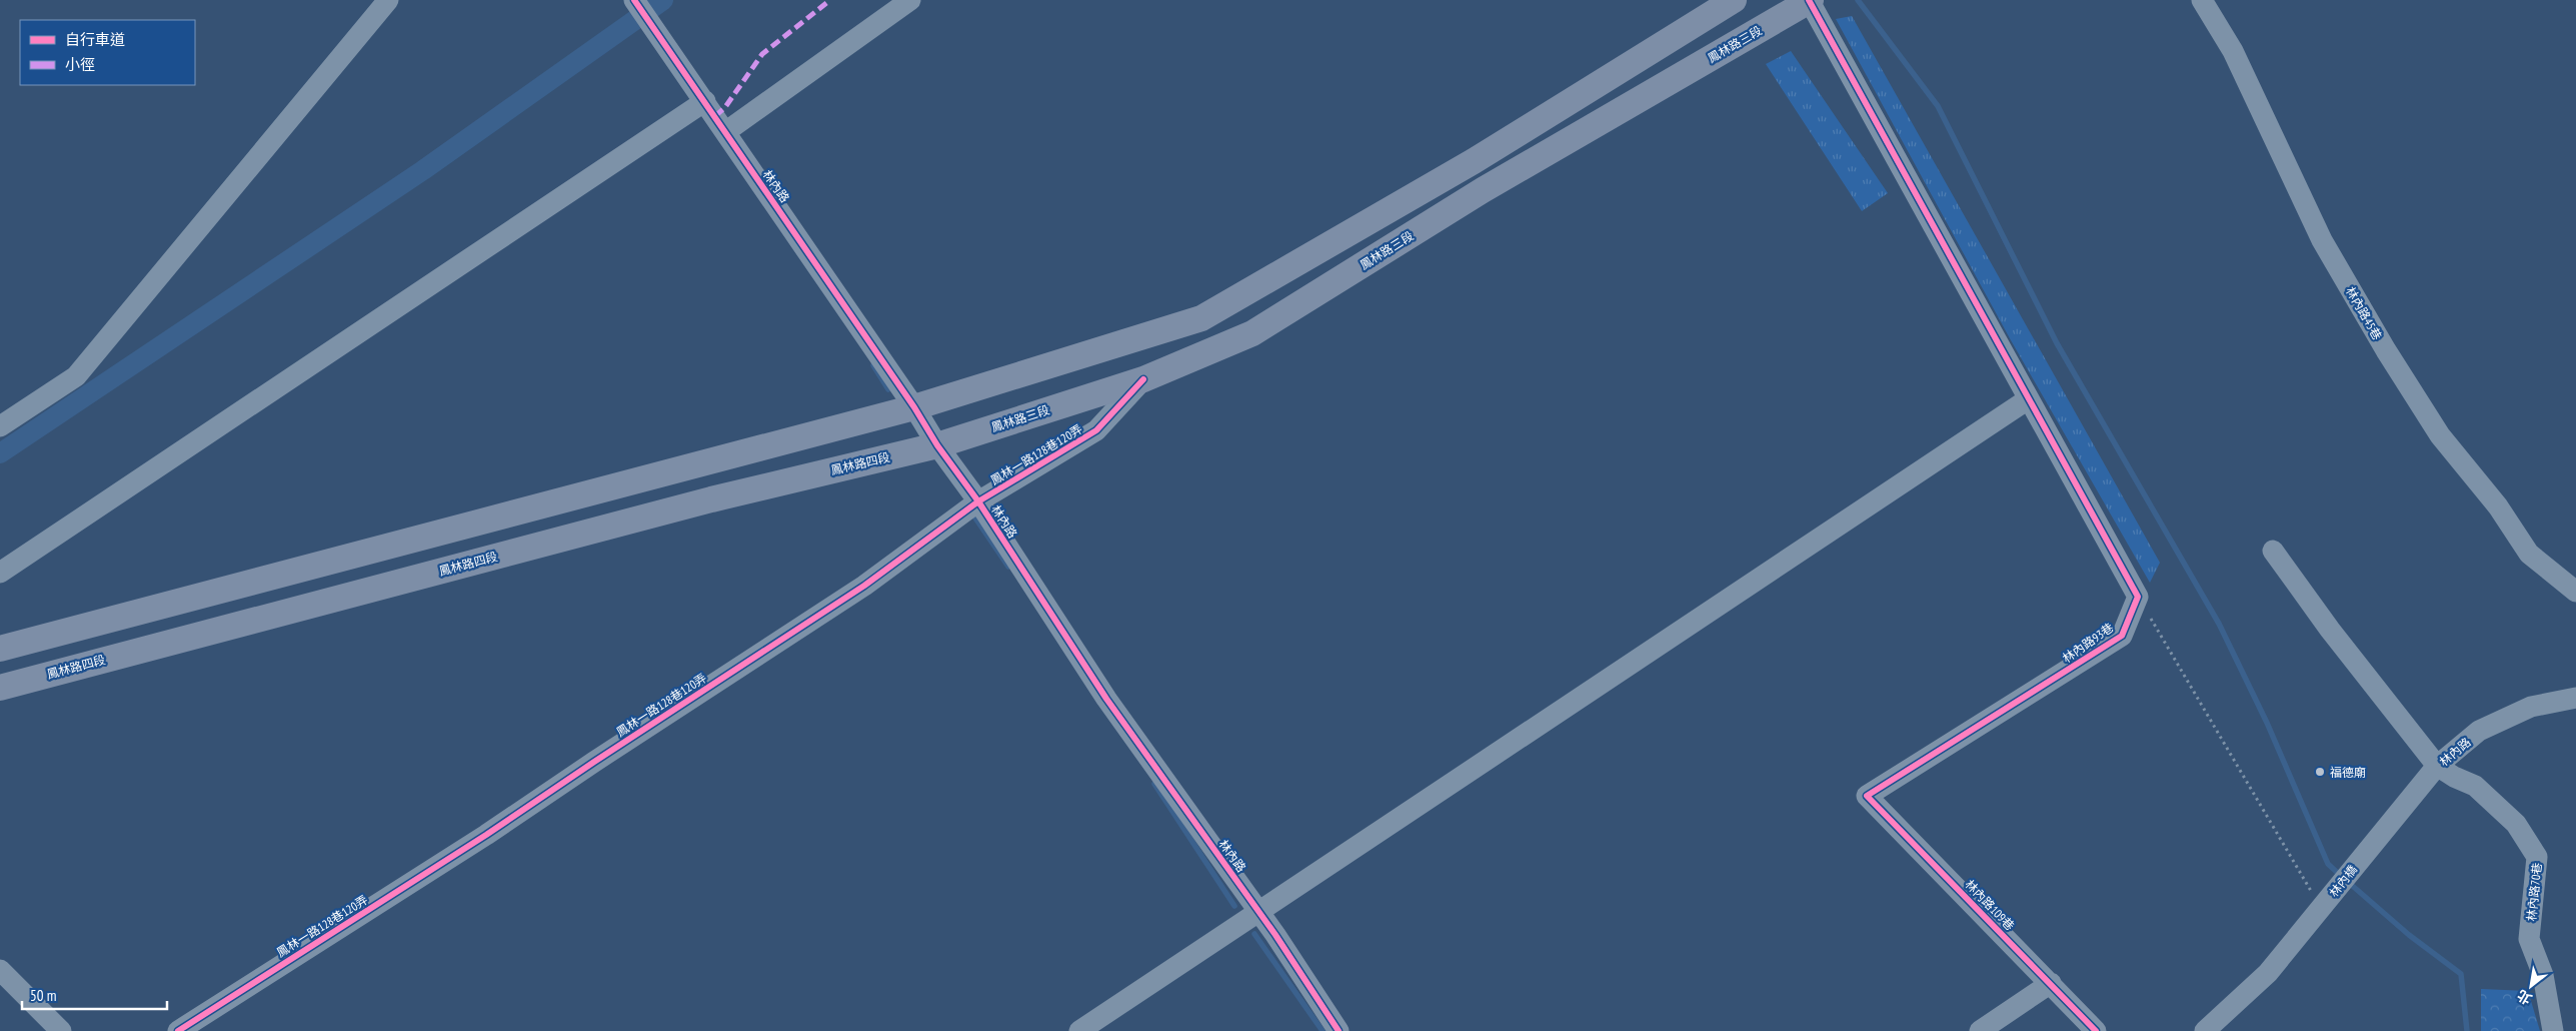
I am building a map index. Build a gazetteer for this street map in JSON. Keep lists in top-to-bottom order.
{
  "streets": {
    "main road": ["鳳林路三段", "鳳林路四段"],
    "street": [
      "林內路",
      "林內路45巷",
      "鳳林一路128巷120弄",
      "林內路93巷",
      "林內橋",
      "林內路70巷",
      "林內路109巷"
    ]
  },
  "crossings": [
    ["鳳林路三段", "林內路"],
    ["鳳林路三段", "鳳林一路128巷120弄"],
    ["鳳林路三段", "鳳林路四段"],
    ["林內路", "鳳林一路128巷120弄"],
    ["林內路", "鳳林路四段"],
    ["林內路", "林內橋"],
    ["林內路", "林內路70巷"],
    ["林內路93巷", "林內路109巷"]
  ],
  "places": ["福德廟"],
  "legend": ["自行車道", "小徑"],
  "scale_bar": "50 m",
  "north": "bottom left"
}
